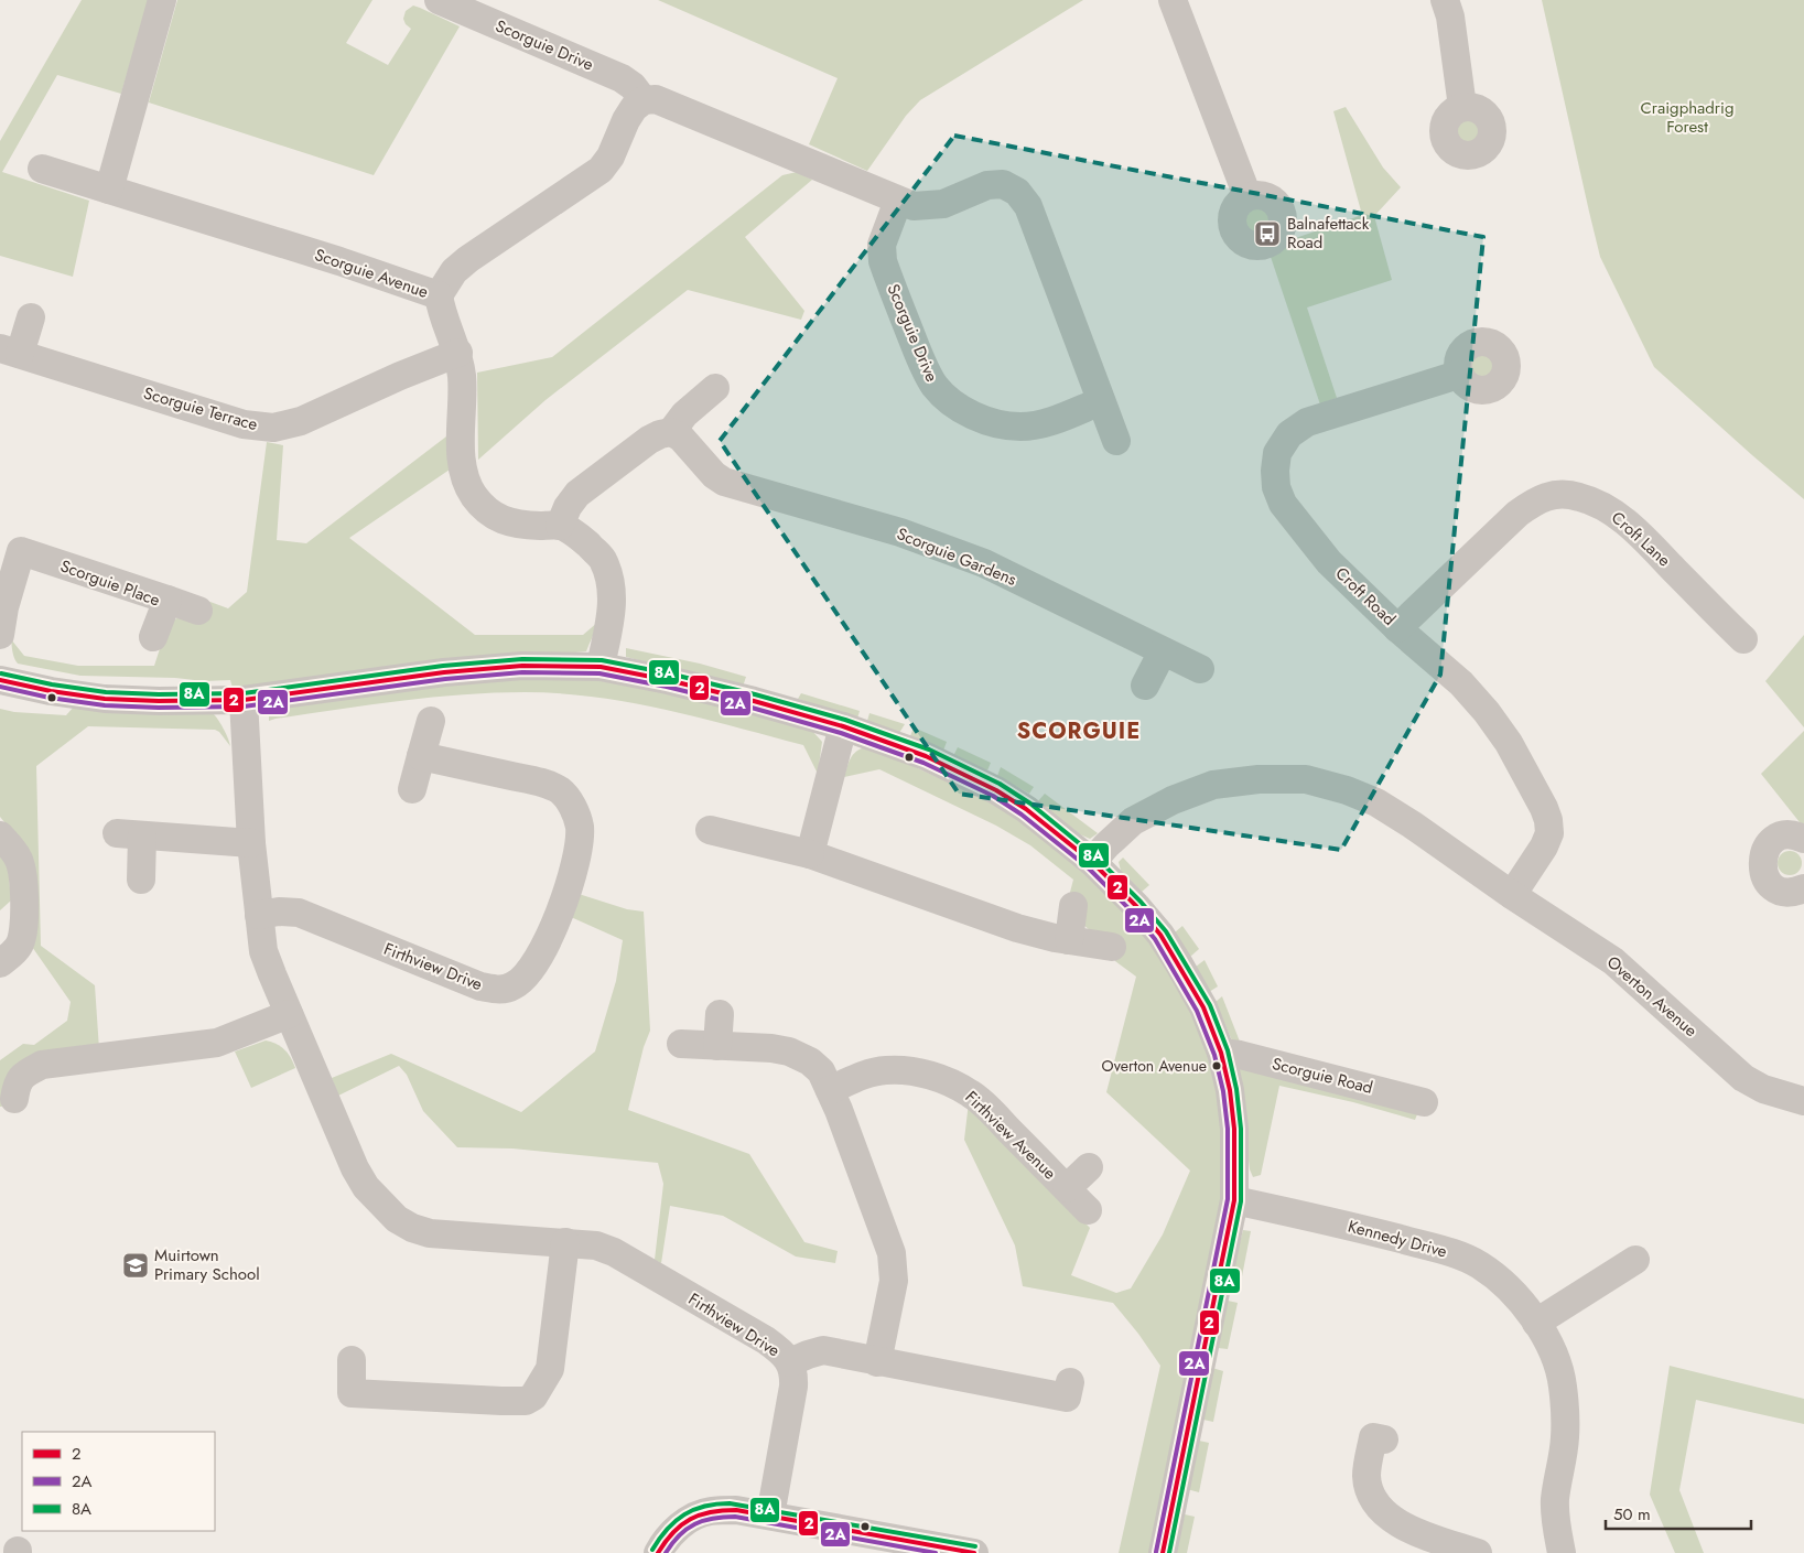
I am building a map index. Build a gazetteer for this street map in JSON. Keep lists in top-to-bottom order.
{
  "streets": {
    "street": [
      "Scorguie Drive",
      "Scorguie Avenue",
      "Scorguie Terrace",
      "Croft Lane",
      "Scorguie Gardens",
      "Scorguie Place",
      "Croft Road",
      "Firthview Drive",
      "Overton Avenue",
      "Scorguie Road",
      "Firthview Avenue",
      "Kennedy Drive"
    ]
  },
  "crossings": [
    ["Scorguie Avenue", "Scorguie Terrace"],
    ["Croft Lane", "Croft Road"],
    ["Croft Road", "Overton Avenue"]
  ],
  "districts": ["SCORGUIE"],
  "parks": ["Craigphadrig Forest"],
  "places": {
    "bus stop": ["Balnafettack Road"],
    "other": ["Overton Avenue"],
    "school or university": ["Muirtown Primary School"]
  },
  "lines": ["transit line 8A", "transit line 2", "transit line 2A"],
  "legend": ["2", "2A", "8A"],
  "scale_bar": "50 m"
}
